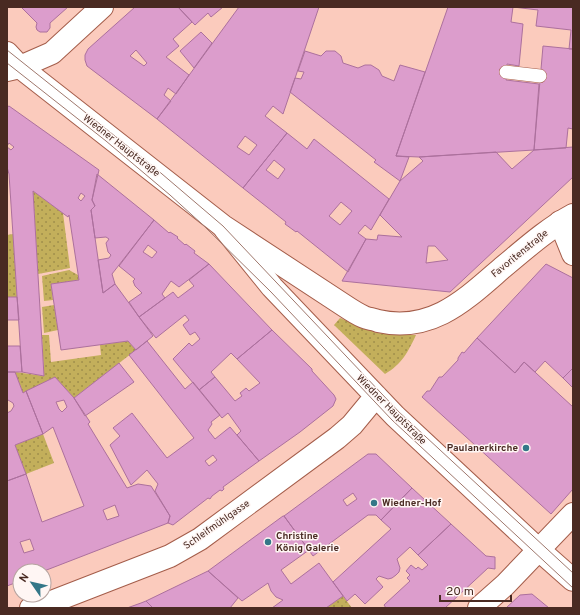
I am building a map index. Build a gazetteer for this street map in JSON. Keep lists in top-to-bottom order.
{
  "streets": {
    "street": ["Wiedner Hauptstraße", "Favoritenstraße", "Schleifmühlgasse"]
  },
  "crossings": [
    ["Wiedner Hauptstraße", "Favoritenstraße"],
    ["Wiedner Hauptstraße", "Schleifmühlgasse"]
  ],
  "places": ["Paulanerkirche", "Wiedner-Hof", "Christine König Galerie"],
  "scale_bar": "20 m",
  "north": "top left"
}
